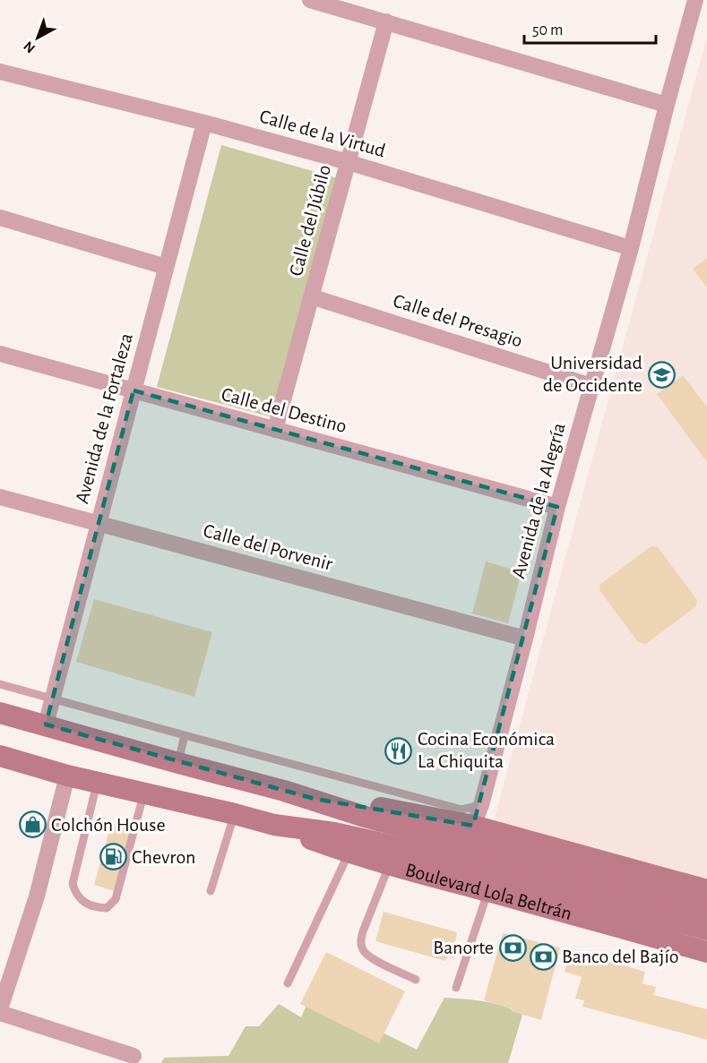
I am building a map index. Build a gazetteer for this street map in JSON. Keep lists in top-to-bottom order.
{
  "streets": {
    "main road": ["Boulevard Lola Beltrán"],
    "street": [
      "Calle de la Virtud",
      "Calle del Júbilo",
      "Calle del Presagio",
      "Calle del Destino",
      "Avenida de la Fortaleza",
      "Avenida de la Alegría",
      "Calle del Porvenir"
    ]
  },
  "crossings": [
    ["Calle de la Virtud", "Calle del Júbilo"],
    ["Calle de la Virtud", "Avenida de la Fortaleza"],
    ["Calle de la Virtud", "Avenida de la Alegría"],
    ["Calle del Júbilo", "Calle del Presagio"],
    ["Calle del Júbilo", "Calle del Destino"],
    ["Calle del Presagio", "Avenida de la Alegría"],
    ["Calle del Destino", "Avenida de la Fortaleza"],
    ["Calle del Destino", "Avenida de la Alegría"],
    ["Avenida de la Fortaleza", "Calle del Porvenir"],
    ["Avenida de la Fortaleza", "Boulevard Lola Beltrán"],
    ["Avenida de la Alegría", "Calle del Porvenir"],
    ["Avenida de la Alegría", "Boulevard Lola Beltrán"]
  ],
  "places": {
    "school or university": ["Universidad de Occidente"],
    "restaurant": ["Cocina Económica La Chiquita"],
    "shop": ["Colchón House"],
    "fuel station": ["Chevron"],
    "bank": ["Banorte", "Banco del Bajío"]
  },
  "scale_bar": "50 m",
  "north": "bottom left"
}
